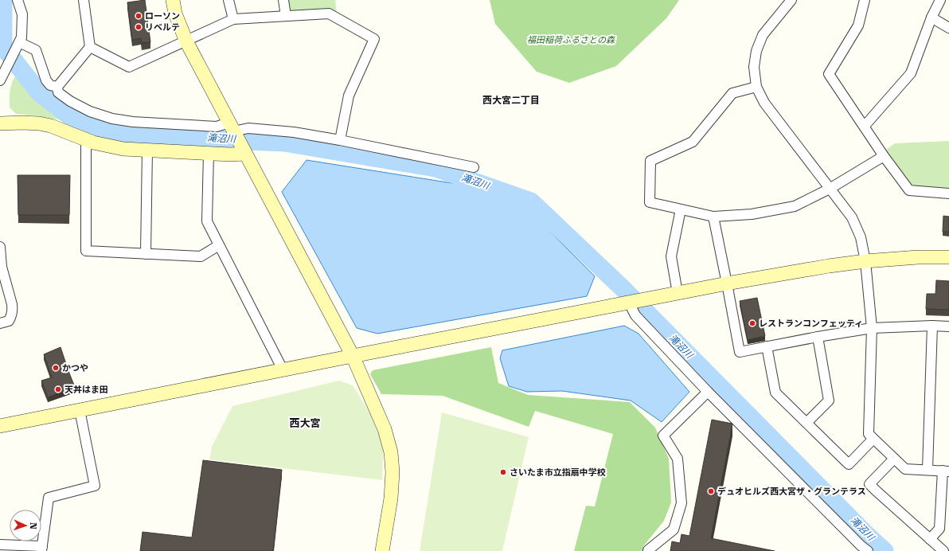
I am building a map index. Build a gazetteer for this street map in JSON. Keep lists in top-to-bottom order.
{
  "districts": ["西大宮二丁目", "西大宮"],
  "water": ["滝沼川"],
  "parks": ["福田稲荷ふるさとの森"],
  "places": [
    "ローソン",
    "リベルテ",
    "レストランコンフェッティ",
    "かつや",
    "天丼はま田",
    "さいたま市立指扇中学校",
    "デュオヒルズ西大宮ザ・グランテラス"
  ],
  "north": "right"
}
